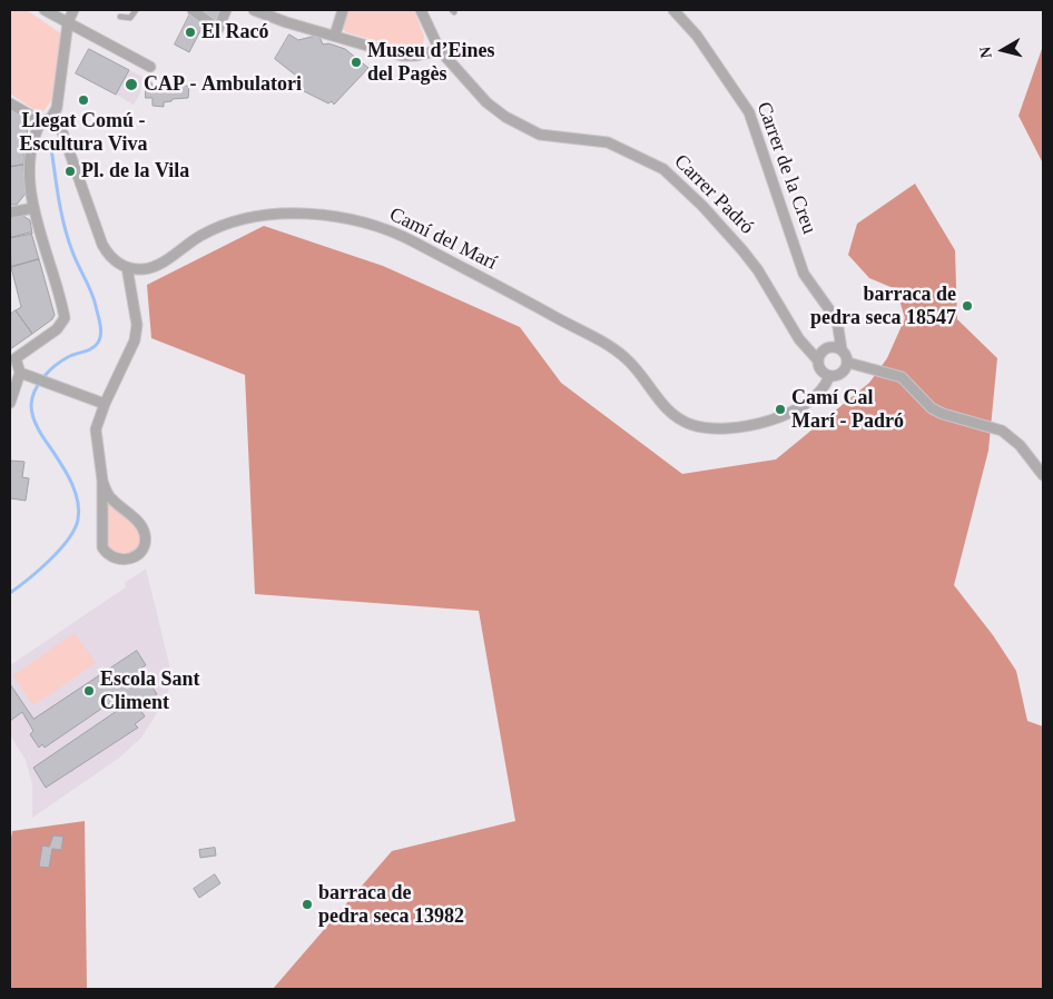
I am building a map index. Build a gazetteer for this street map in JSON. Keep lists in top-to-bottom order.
{
  "streets": {
    "street": ["Carrer de la Creu", "Carrer Padró", "Camí del Marí"]
  },
  "crossings": [
    ["Carrer de la Creu", "Carrer Padró"],
    ["Carrer de la Creu", "Camí del Marí"],
    ["Carrer Padró", "Camí del Marí"]
  ],
  "places": [
    "El Racó",
    "Museu d’Eines del Pagès",
    "CAP - Ambulatori",
    "Llegat Comú - Escultura Viva",
    "Pl. de la Vila",
    "barraca de pedra seca 18547",
    "Camí Cal Marí - Padró",
    "Escola Sant Climent",
    "barraca de pedra seca 13982"
  ],
  "north": "left"
}
